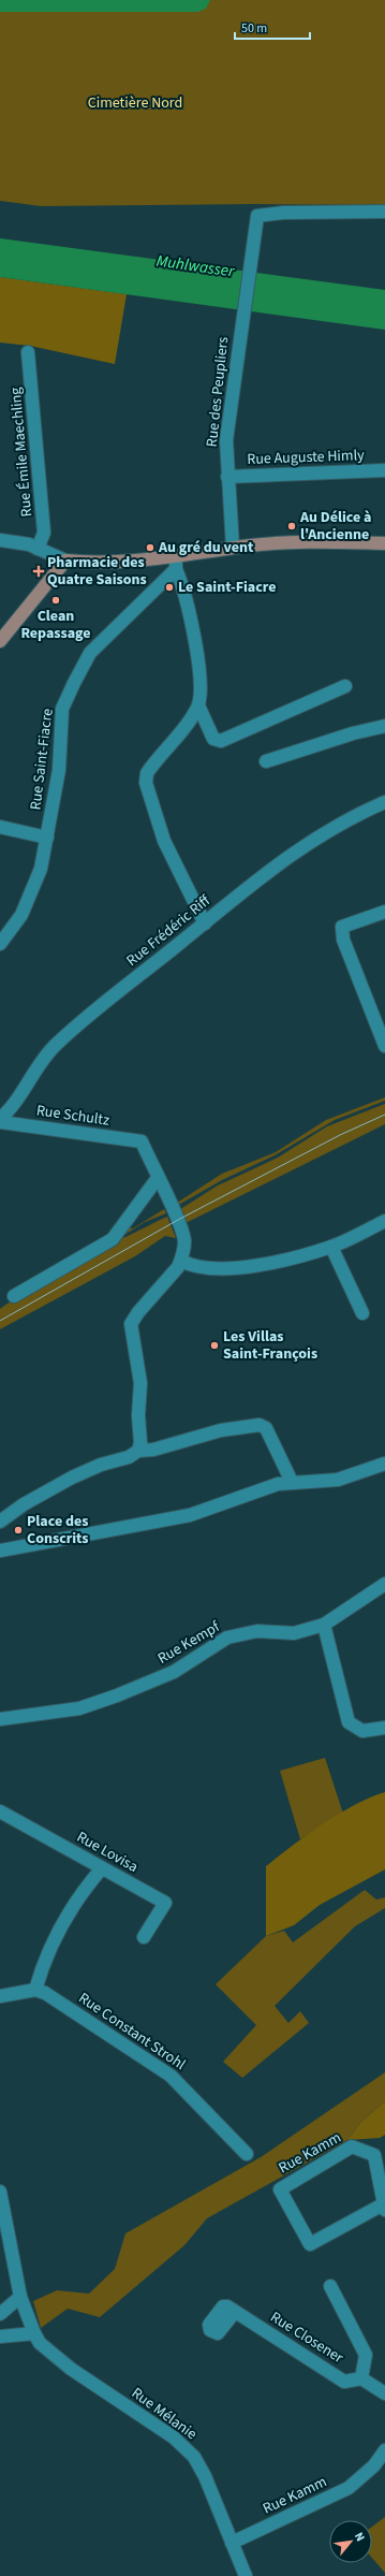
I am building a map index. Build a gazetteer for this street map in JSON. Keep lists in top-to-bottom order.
{
  "streets": {
    "street": [
      "Rue des Peupliers",
      "Rue Émile Maechling",
      "Rue Auguste Himly",
      "Rue Saint-Fiacre",
      "Rue Frédéric Riff",
      "Rue Schultz",
      "Rue Kempf",
      "Rue Lovisa",
      "Rue Constant Strohl",
      "Rue Kamm",
      "Rue Closener",
      "Rue Mélanie"
    ]
  },
  "crossings": [
    ["Rue des Peupliers", "Rue Auguste Himly"],
    ["Rue Kamm", "Rue Mélanie"]
  ],
  "water": ["Muhlwasser"],
  "parks": ["Cimetière Nord"],
  "places": {
    "other": [
      "Au Délice à l'Ancienne",
      "Au gré du vent",
      "Le Saint-Fiacre",
      "Clean Repassage",
      "Les Villas Saint-François",
      "Place des Conscrits"
    ],
    "health": ["Pharmacie des Quatre Saisons"]
  },
  "scale_bar": "50 m",
  "north": "top right"
}
